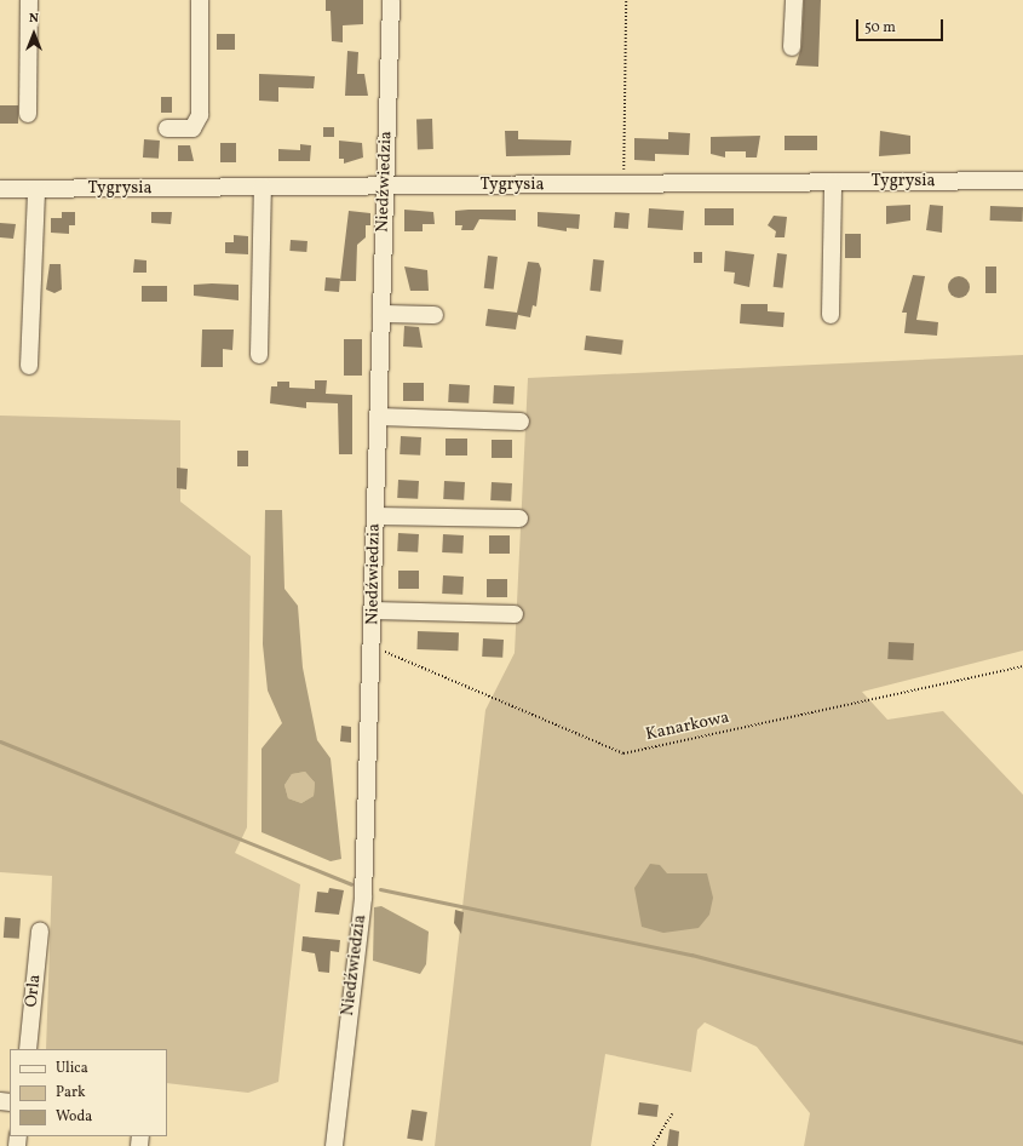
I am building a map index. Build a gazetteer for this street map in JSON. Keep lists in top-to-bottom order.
{
  "streets": {
    "street": ["Niedźwiedzia", "Tygrysia", "Orla"],
    "path": ["Kanarkowa"]
  },
  "crossings": [
    ["Niedźwiedzia", "Tygrysia"],
    ["Niedźwiedzia", "Kanarkowa"]
  ],
  "legend": ["Ulica", "Park", "Woda"],
  "scale_bar": "50 m",
  "north": "top"
}
